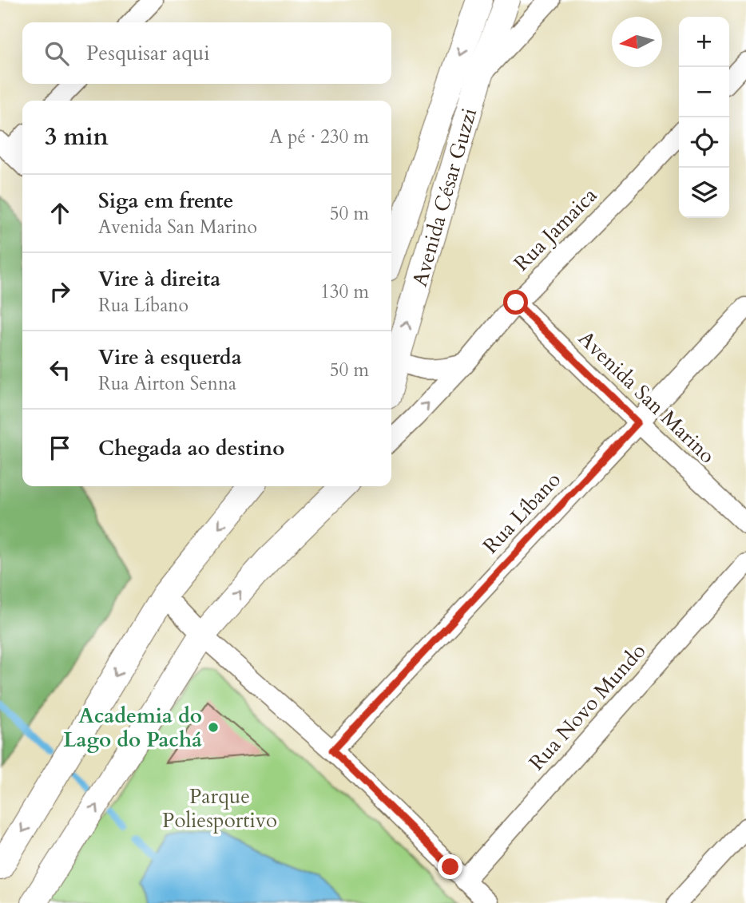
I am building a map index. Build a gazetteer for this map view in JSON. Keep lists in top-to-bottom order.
{
  "streets": {
    "street": [
      "Avenida César Guzzi",
      "Rua Jamaica",
      "Avenida San Marino",
      "Rua Líbano",
      "Rua Novo Mundo"
    ]
  },
  "crossings": [
    ["Rua Jamaica", "Avenida San Marino"],
    ["Avenida San Marino", "Rua Líbano"]
  ],
  "parks": ["Parque Poliesportivo"],
  "places": ["Academia do Lago do Pachá"],
  "north": "left",
  "page": {
    "map_buttons": ["+", "−"],
    "search": "Pesquisar aqui",
    "heading": ["3 min", "A pé · 230 m"],
    "list": [
      ["Siga em frente", "Avenida San Marino", "50 m"],
      ["Vire à direita", "Rua Líbano", "130 m"],
      ["Vire à esquerda", "Rua Airton Senna", "50 m"],
      "Chegada ao destino"
    ]
  }
}
